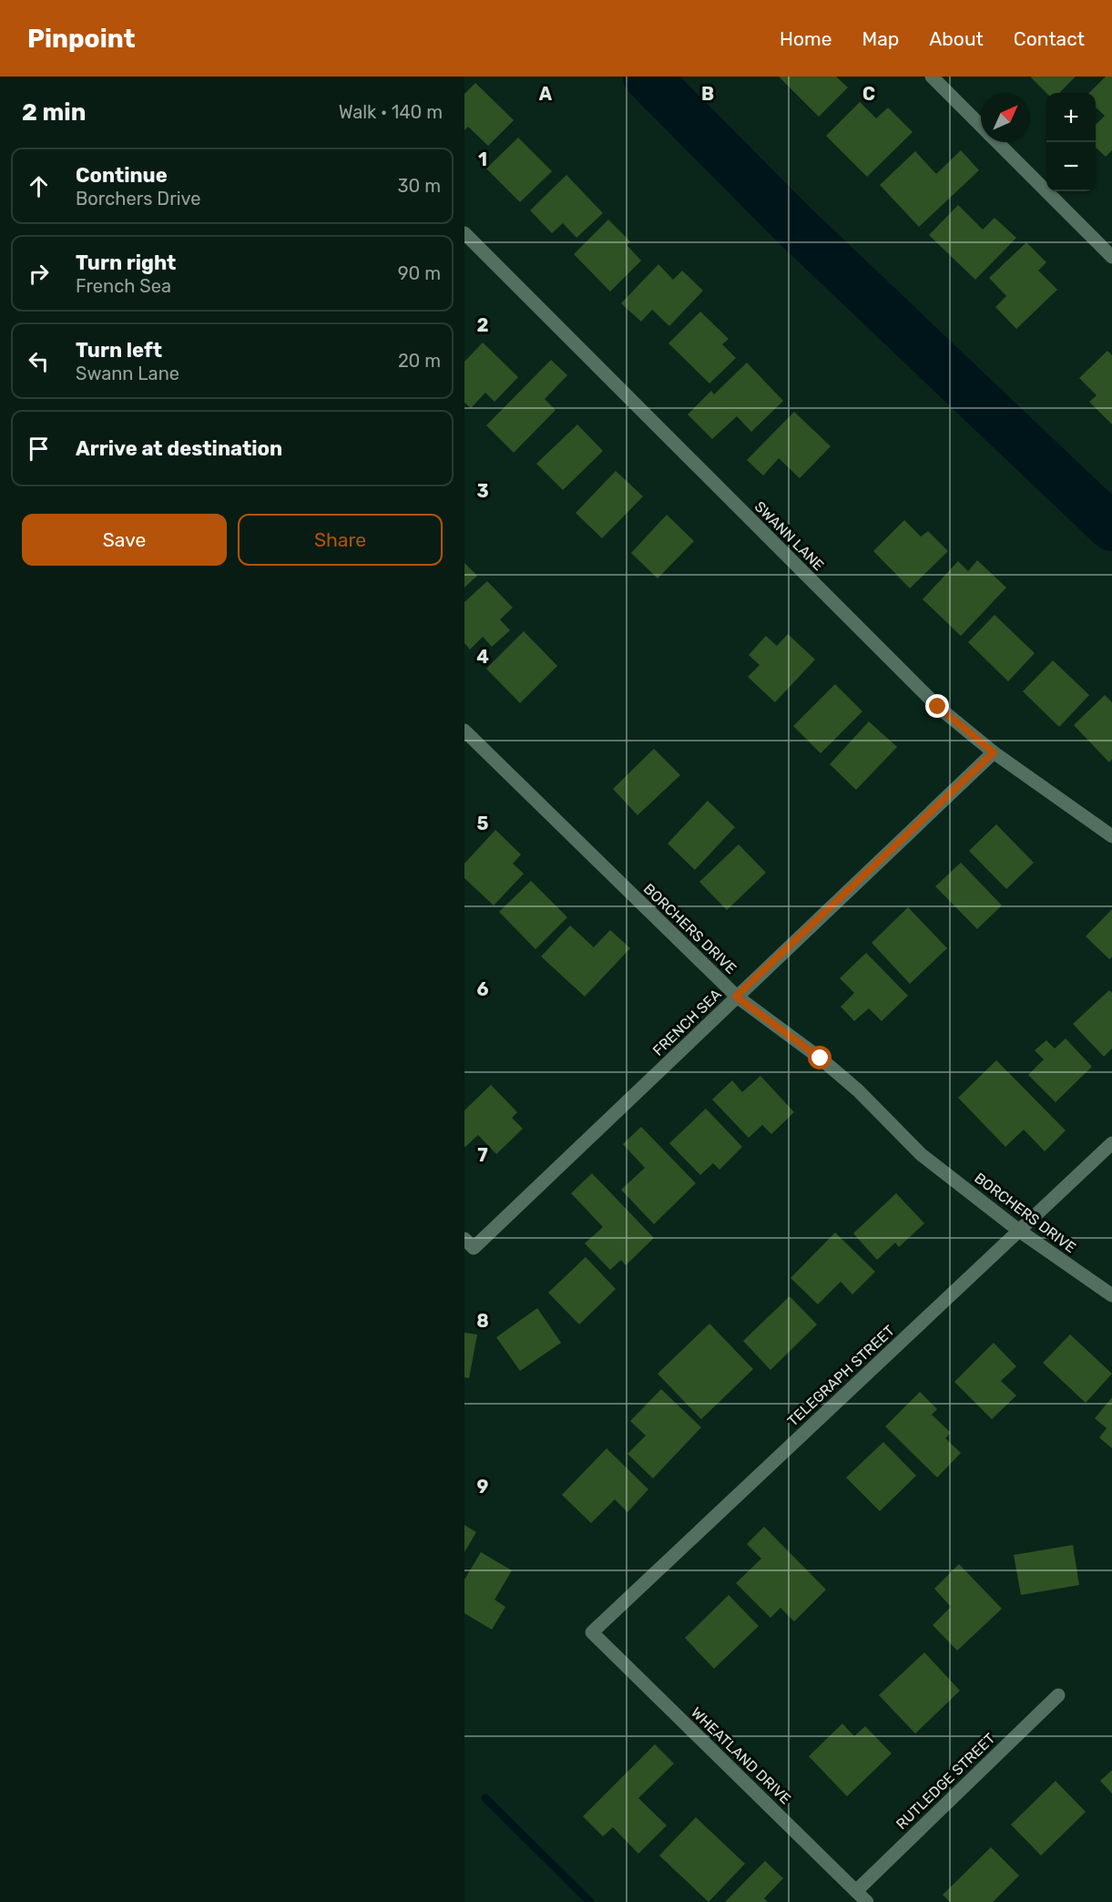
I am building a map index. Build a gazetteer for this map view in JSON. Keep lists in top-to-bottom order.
{
  "streets": {
    "street": [
      "SWANN LANE",
      "BORCHERS DRIVE",
      "FRENCH SEA",
      "TELEGRAPH STREET",
      "WHEATLAND DRIVE",
      "RUTLEDGE STREET"
    ]
  },
  "crossings": [
    ["SWANN LANE", "FRENCH SEA"],
    ["BORCHERS DRIVE", "FRENCH SEA"],
    ["BORCHERS DRIVE", "TELEGRAPH STREET"],
    ["TELEGRAPH STREET", "WHEATLAND DRIVE"],
    ["WHEATLAND DRIVE", "RUTLEDGE STREET"]
  ],
  "north": "top right",
  "page": {
    "header": "Pinpoint",
    "nav": [
      "Home",
      "Map",
      "About",
      "Contact"
    ],
    "heading": ["2 min", "Walk · 140 m"],
    "map_buttons": ["+", "−"],
    "list": [
      ["Continue", "Borchers Drive", "30 m"],
      ["Turn right", "French Sea", "90 m"],
      ["Turn left", "Swann Lane", "20 m"],
      "Arrive at destination"
    ],
    "buttons": ["Save", "Share"]
  },
  "grid": {
    "columns": ["A", "B", "C"],
    "rows": [
      "1",
      "2",
      "3",
      "4",
      "5",
      "6",
      "7",
      "8",
      "9"
    ]
  }
}
